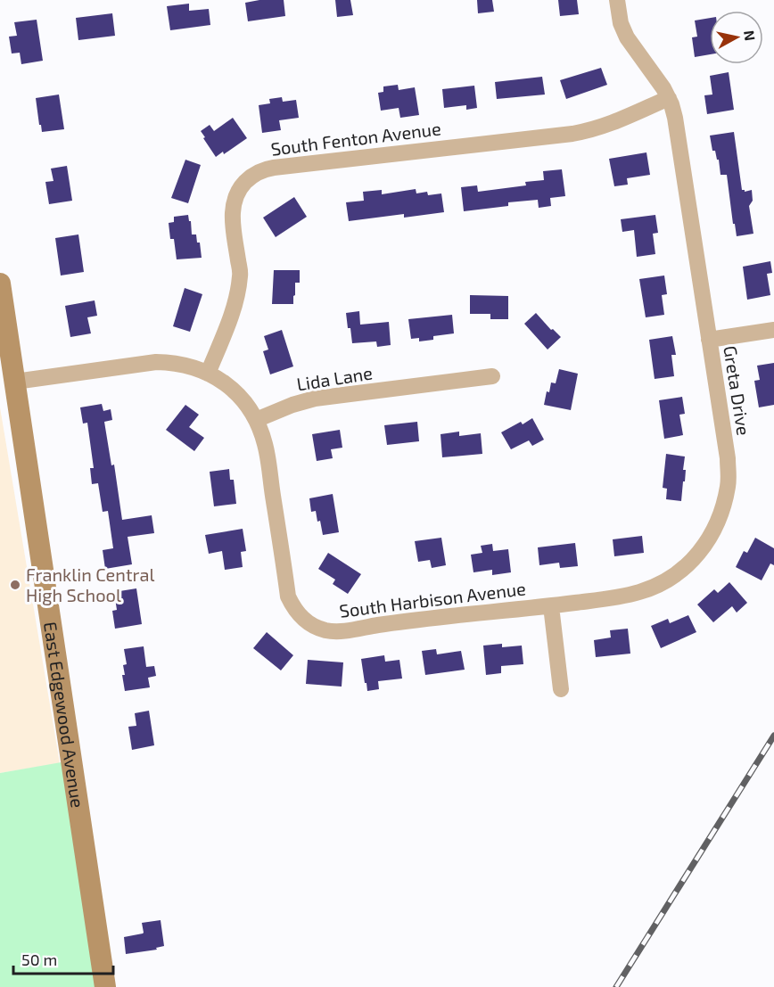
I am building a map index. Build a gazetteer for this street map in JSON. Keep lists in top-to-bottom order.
{
  "streets": {
    "main road": ["East Edgewood Avenue"],
    "street": [
      "South Fenton Avenue",
      "Lida Lane",
      "Greta Drive",
      "South Harbison Avenue"
    ]
  },
  "crossings": [
    ["South Fenton Avenue", "Greta Drive"],
    ["Lida Lane", "South Harbison Avenue"],
    ["Greta Drive", "South Harbison Avenue"]
  ],
  "places": ["Franklin Central High School"],
  "scale_bar": "50 m",
  "north": "right"
}
